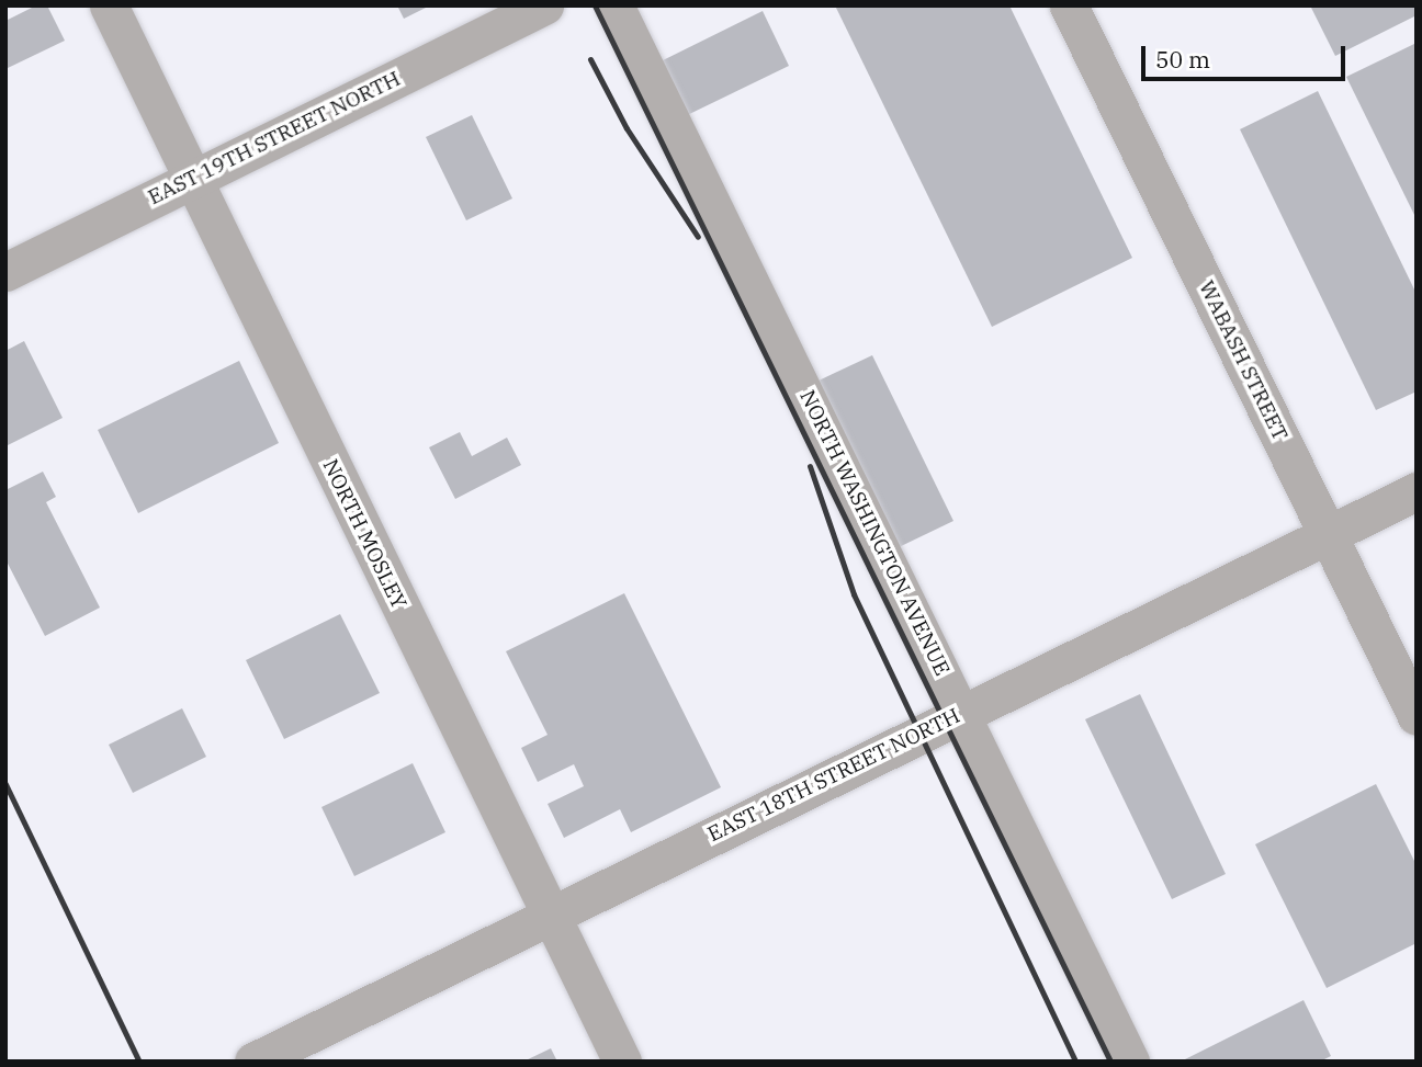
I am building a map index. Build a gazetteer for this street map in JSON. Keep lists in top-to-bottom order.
{
  "streets": {
    "street": [
      "EAST 19TH STREET NORTH",
      "WABASH STREET",
      "NORTH WASHINGTON AVENUE",
      "NORTH MOSLEY",
      "EAST 18TH STREET NORTH"
    ]
  },
  "crossings": [
    ["EAST 19TH STREET NORTH", "NORTH MOSLEY"],
    ["WABASH STREET", "EAST 18TH STREET NORTH"],
    ["NORTH WASHINGTON AVENUE", "EAST 18TH STREET NORTH"],
    ["NORTH MOSLEY", "EAST 18TH STREET NORTH"]
  ],
  "scale_bar": "50 m"
}
